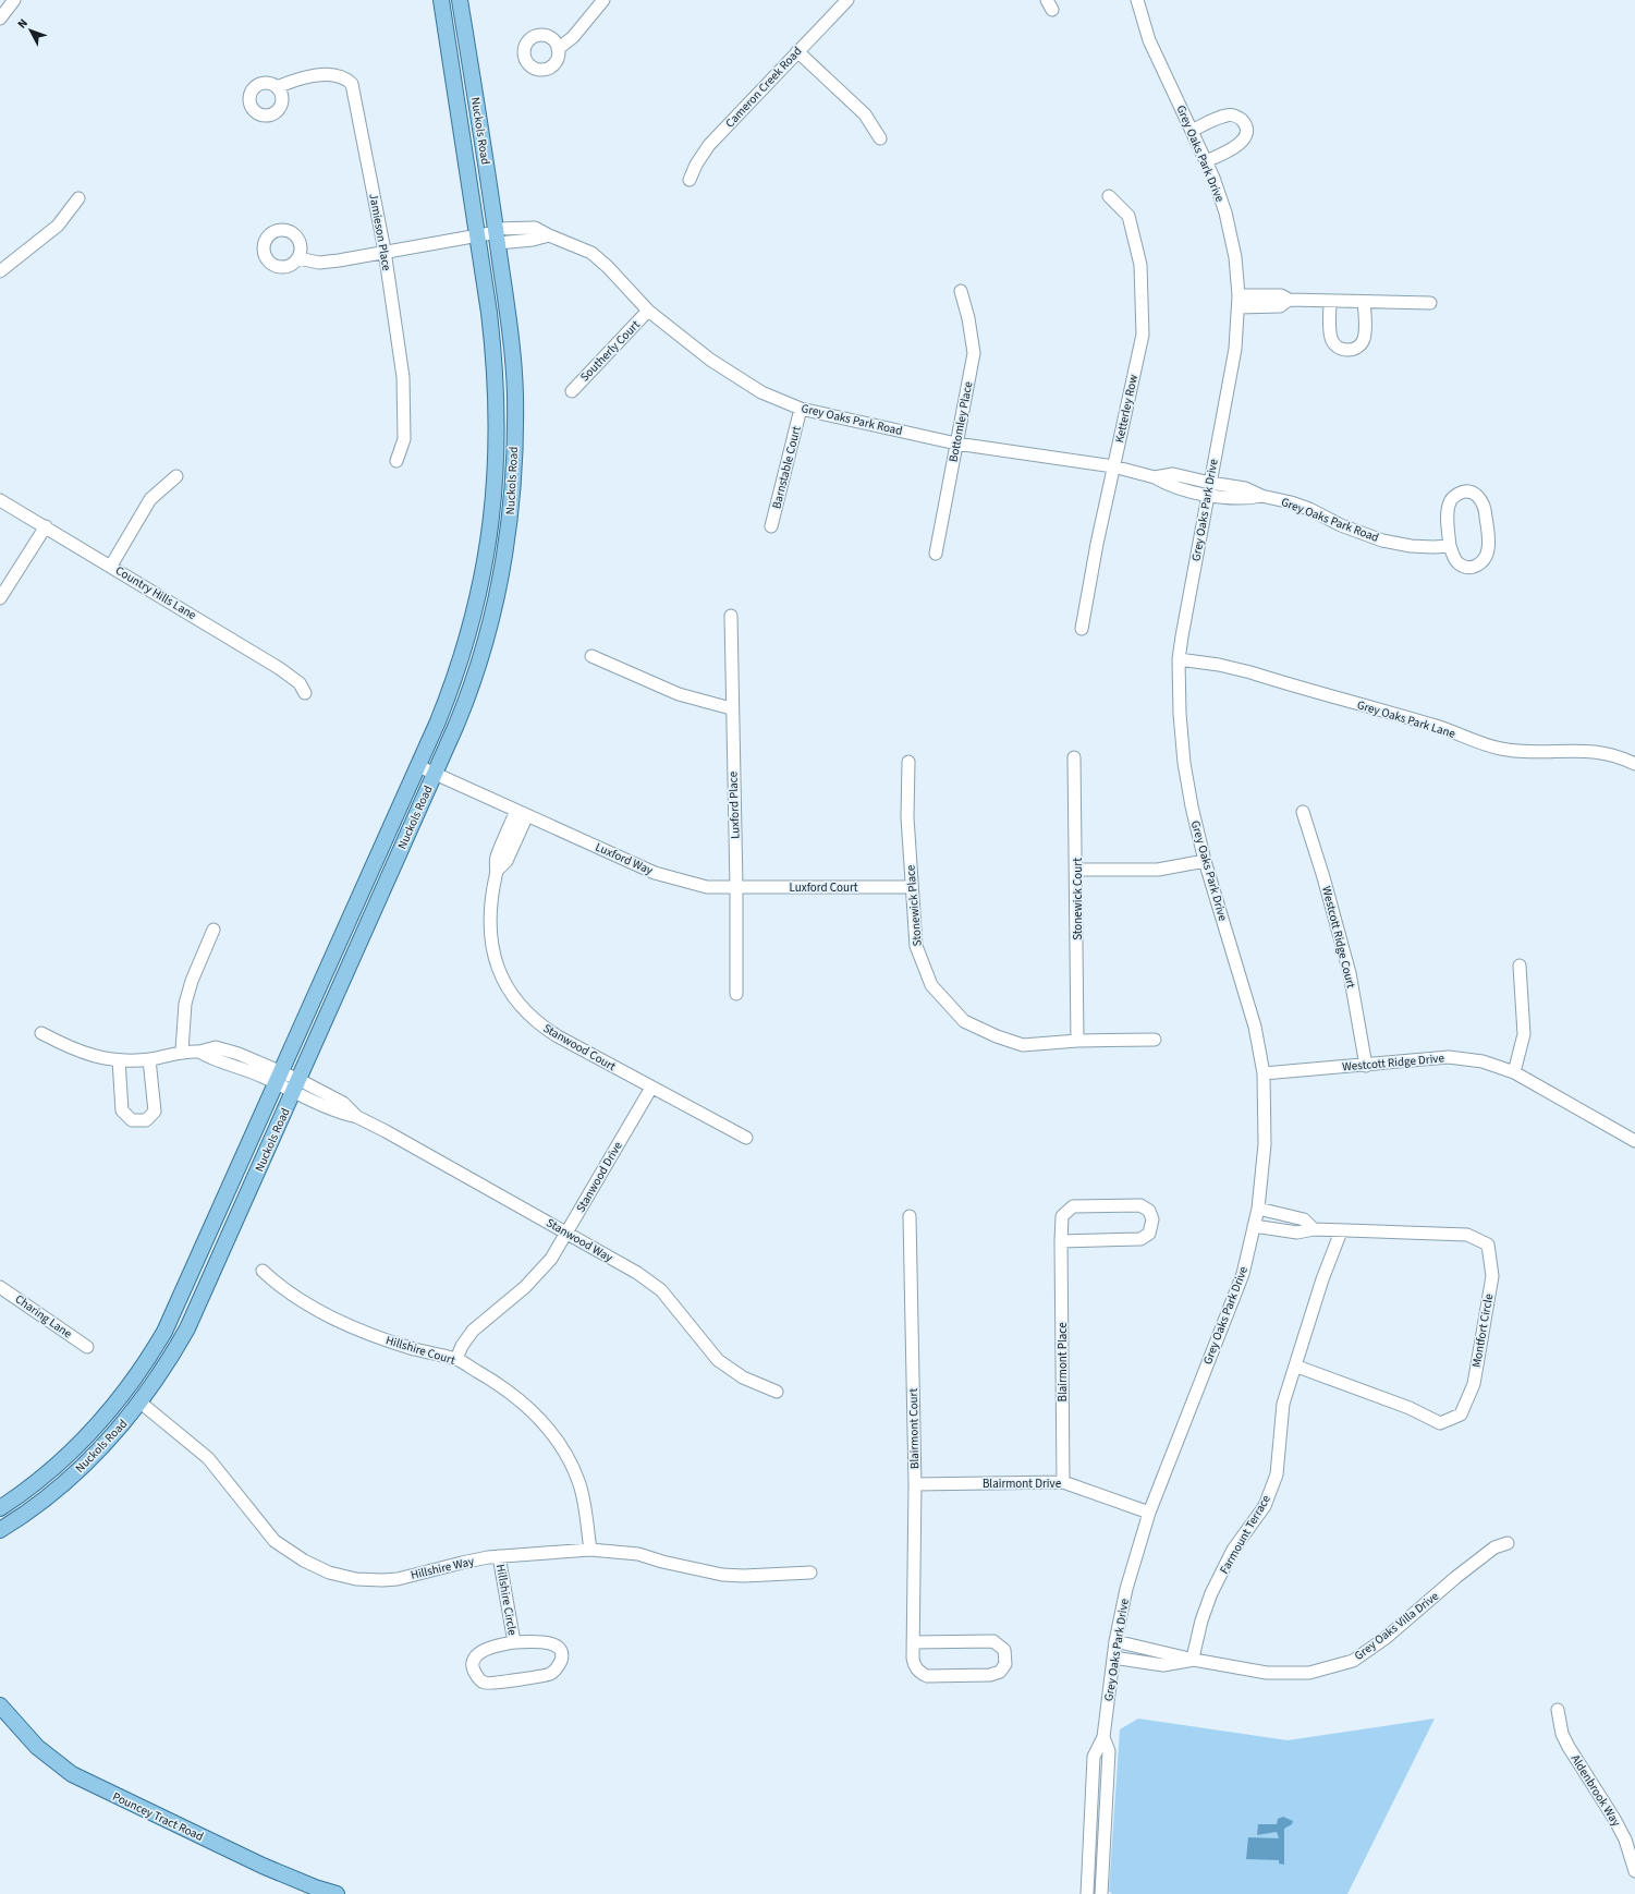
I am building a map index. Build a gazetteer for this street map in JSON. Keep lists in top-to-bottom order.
{
  "streets": {
    "main road": ["Nuckols Road", "Pouncey Tract Road"],
    "street": [
      "Cameron Creek Road",
      "Grey Oaks Park Drive",
      "Jamieson Place",
      "Southerly Court",
      "Ketterley Row",
      "Grey Oaks Park Road",
      "Bottomley Place",
      "Barnstable Court",
      "Country Hills Lane",
      "Grey Oaks Park Lane",
      "Luxford Place",
      "Luxford Way",
      "Luxford Court",
      "Stonewick Court",
      "Stonewick Place",
      "Westcott Ridge Court",
      "Stanwood Court",
      "Westcott Ridge Drive",
      "Stanwood Drive",
      "Stanwood Way",
      "Charing Lane",
      "Montfort Circle",
      "Hillshire Court",
      "Blairmont Place",
      "Blairmont Court",
      "Blairmont Drive",
      "Farmount Terrace",
      "Hillshire Way",
      "Hillshire Circle",
      "Grey Oaks Villa Drive",
      "Aldenbrook Way"
    ]
  },
  "crossings": [
    ["Nuckols Road", "Grey Oaks Park Road"],
    ["Nuckols Road", "Luxford Way"],
    ["Nuckols Road", "Stanwood Way"],
    ["Nuckols Road", "Hillshire Way"],
    ["Grey Oaks Park Drive", "Grey Oaks Park Road"],
    ["Grey Oaks Park Drive", "Grey Oaks Park Lane"],
    ["Grey Oaks Park Drive", "Westcott Ridge Drive"],
    ["Grey Oaks Park Drive", "Montfort Circle"],
    ["Grey Oaks Park Drive", "Blairmont Drive"],
    ["Grey Oaks Park Drive", "Grey Oaks Villa Drive"],
    ["Jamieson Place", "Grey Oaks Park Road"],
    ["Southerly Court", "Grey Oaks Park Road"],
    ["Ketterley Row", "Grey Oaks Park Road"],
    ["Grey Oaks Park Road", "Bottomley Place"],
    ["Grey Oaks Park Road", "Barnstable Court"],
    ["Luxford Place", "Luxford Way"],
    ["Luxford Place", "Luxford Court"],
    ["Luxford Way", "Luxford Court"],
    ["Luxford Way", "Stanwood Court"],
    ["Luxford Court", "Stonewick Place"],
    ["Stonewick Court", "Stonewick Place"],
    ["Westcott Ridge Court", "Westcott Ridge Drive"],
    ["Stanwood Court", "Stanwood Drive"],
    ["Stanwood Drive", "Stanwood Way"],
    ["Stanwood Drive", "Hillshire Court"],
    ["Montfort Circle", "Farmount Terrace"],
    ["Hillshire Court", "Hillshire Way"],
    ["Blairmont Place", "Blairmont Drive"],
    ["Blairmont Court", "Blairmont Drive"],
    ["Farmount Terrace", "Grey Oaks Villa Drive"],
    ["Hillshire Way", "Hillshire Circle"]
  ],
  "north": "top left"
}
